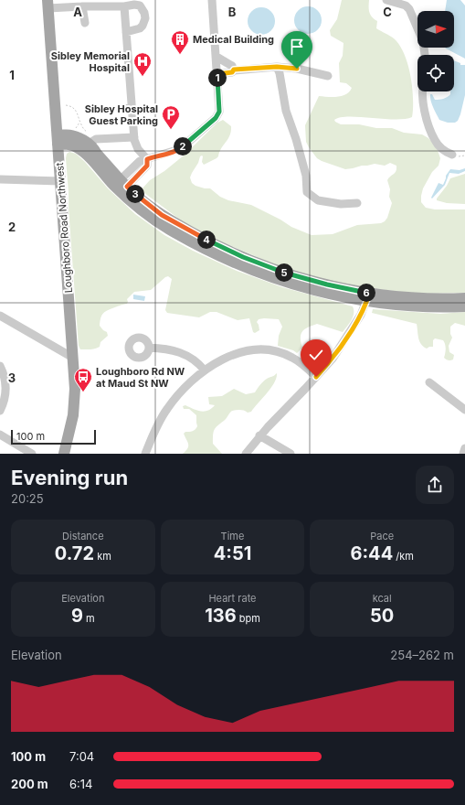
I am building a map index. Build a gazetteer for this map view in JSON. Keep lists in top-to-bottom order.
{
  "streets": {
    "main road": ["Loughboro Road Northwest"]
  },
  "places": {
    "building": ["Medical Building"],
    "hospital": ["Sibley Memorial Hospital"],
    "parking": ["Sibley Hospital Guest Parking"],
    "bus stop": ["Loughboro Rd NW at Maud St NW"]
  },
  "scale_bar": "100 m",
  "north": "right",
  "page": {
    "pins": [
      "1",
      "2",
      "3",
      "4",
      "5",
      "6"
    ],
    "scale": "100 m",
    "heading": ["Evening run", "20:25"],
    "stats": [
      ["Distance", "0.72 km"],
      ["Time", "4:51"],
      ["Pace", "6:44 /km"],
      ["Elevation", "9 m"],
      ["Heart rate", "136 bpm"],
      ["kcal", "50"]
    ],
    "chart": ["Elevation", "254–262 m"],
    "list": [
      {
        "name": "100 m",
        "note": "7:04"
      },
      {
        "name": "200 m",
        "note": "6:14"
      }
    ]
  },
  "grid": {
    "columns": ["A", "B", "C"],
    "rows": ["1", "2", "3"]
  }
}
